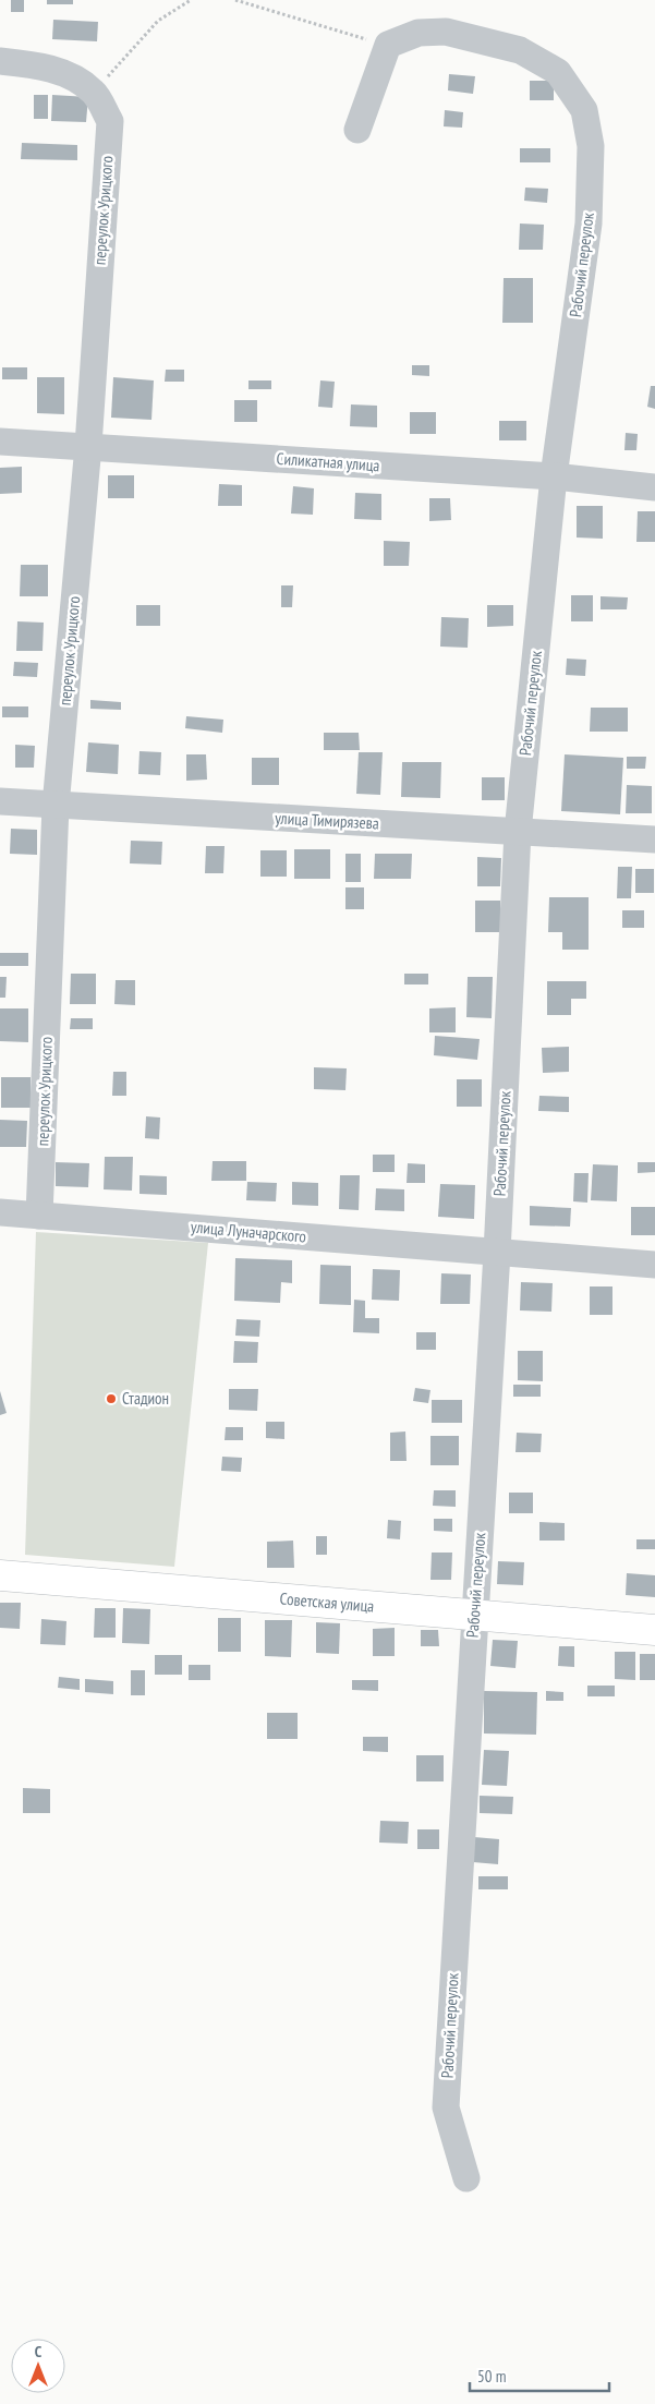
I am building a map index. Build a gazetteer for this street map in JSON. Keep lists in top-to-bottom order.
{
  "streets": {
    "main road": ["Советская улица"],
    "street": [
      "переулок Урицкого",
      "Рабочий переулок",
      "Силикатная улица",
      "улица Тимирязева",
      "улица Луначарского"
    ]
  },
  "crossings": [
    ["переулок Урицкого", "Силикатная улица"],
    ["переулок Урицкого", "улица Тимирязева"],
    ["переулок Урицкого", "улица Луначарского"],
    ["Рабочий переулок", "Силикатная улица"],
    ["Рабочий переулок", "улица Тимирязева"],
    ["Рабочий переулок", "улица Луначарского"],
    ["Рабочий переулок", "Советская улица"]
  ],
  "places": ["Стадион"],
  "scale_bar": "50 m",
  "north": "top"
}
